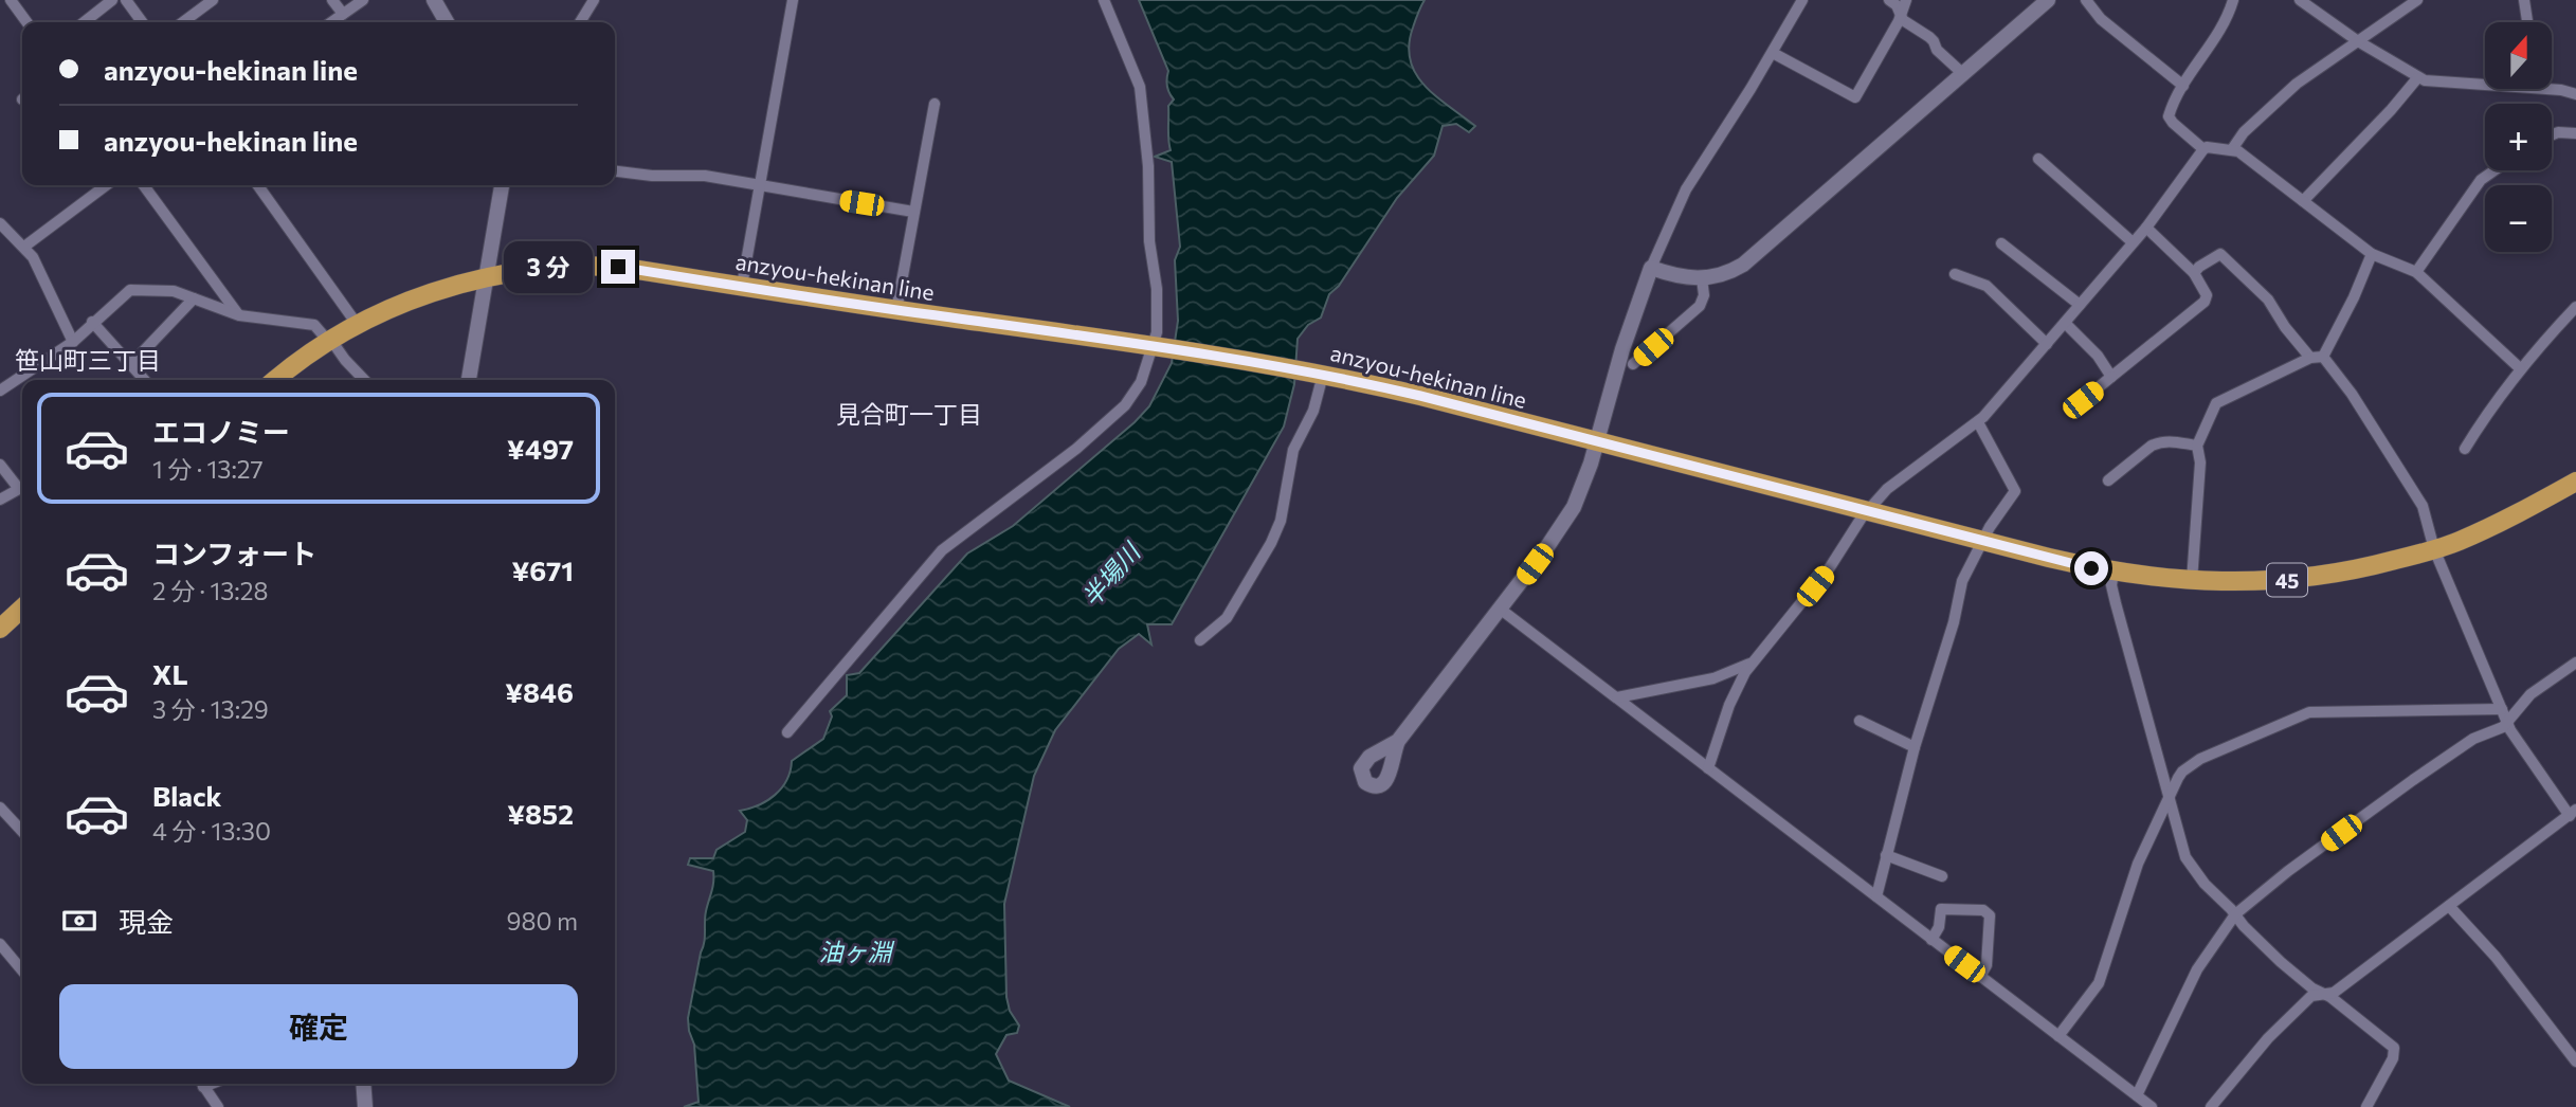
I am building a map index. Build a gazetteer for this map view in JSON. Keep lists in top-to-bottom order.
{
  "streets": {
    "main road": ["anzyou-hekinan line", "45"]
  },
  "districts": ["笹山町三丁目", "見合町一丁目"],
  "water": ["半場川", "油ヶ淵"],
  "north": "top",
  "page": {
    "map_buttons": ["+", "−"],
    "banner": ["anzyou-hekinan line", "anzyou-hekinan line"],
    "bubble": "3 分",
    "list": [
      {
        "name": "エコノミー",
        "note": "1 分 · 13:27",
        "value": "¥497"
      },
      {
        "name": "コンフォート",
        "note": "2 分 · 13:28",
        "value": "¥671"
      },
      {
        "name": "XL",
        "note": "3 分 · 13:29",
        "value": "¥846"
      },
      {
        "name": "Black",
        "note": "4 分 · 13:30",
        "value": "¥852"
      }
    ],
    "pay": ["現金", "980 m"],
    "buttons": "確定"
  }
}
